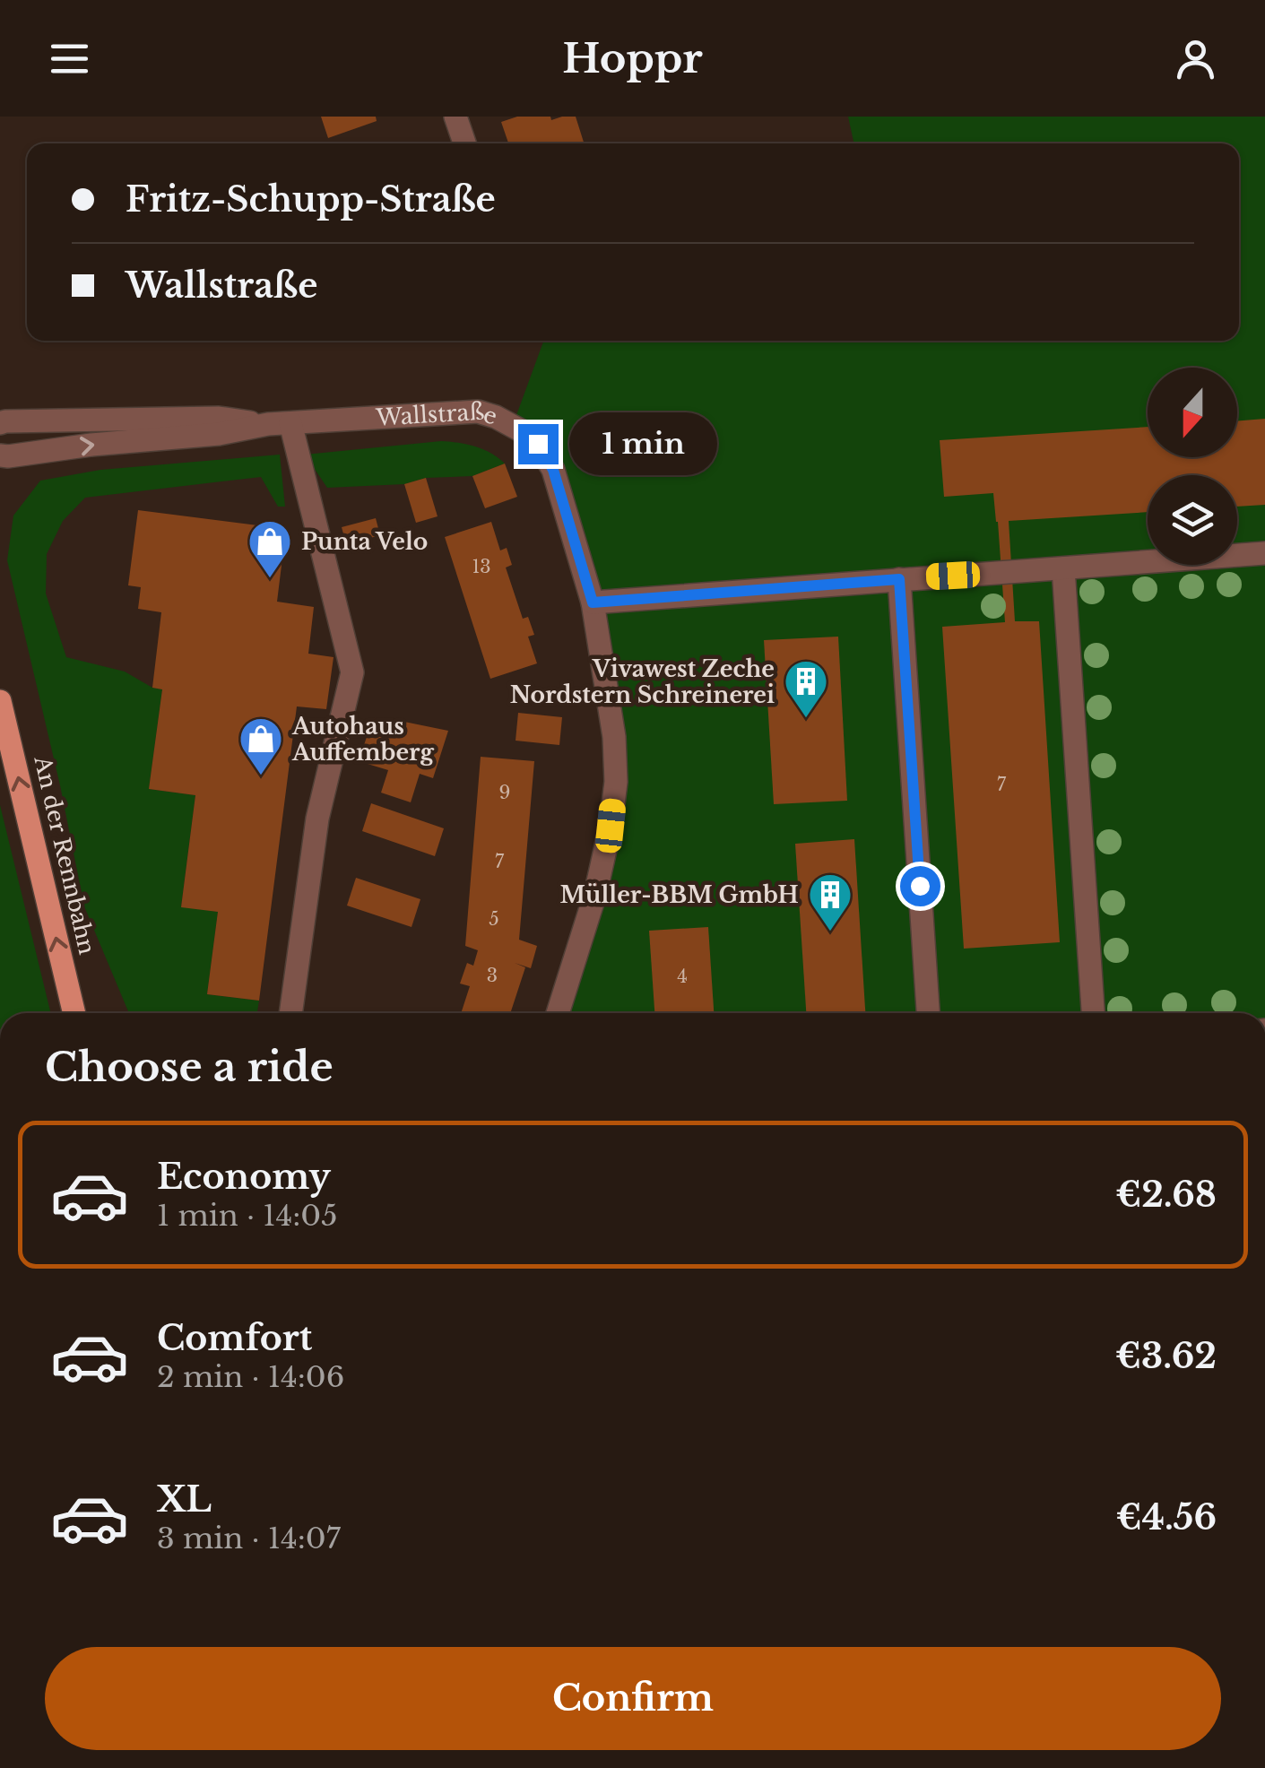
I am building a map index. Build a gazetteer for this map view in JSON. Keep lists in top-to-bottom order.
{
  "streets": {
    "main road": ["An der Rennbahn"],
    "street": ["Wallstraße"]
  },
  "one_way": ["An der Rennbahn"],
  "places": {
    "shop": ["Punta Velo", "Autohaus Auffemberg"],
    "building": ["Vivawest Zeche Nordstern Schreinerei", "Müller-BBM GmbH"]
  },
  "house_numbers": [
    "13",
    "7",
    "9",
    "7",
    "5",
    "3",
    "4"
  ],
  "north": "bottom",
  "page": {
    "header": "Hoppr",
    "banner": ["Fritz-Schupp-Straße", "Wallstraße"],
    "bubble": "1 min",
    "heading": "Choose a ride",
    "list": [
      {
        "name": "Economy",
        "note": "1 min · 14:05",
        "value": "€2.68"
      },
      {
        "name": "Comfort",
        "note": "2 min · 14:06",
        "value": "€3.62"
      },
      {
        "name": "XL",
        "note": "3 min · 14:07",
        "value": "€4.56"
      }
    ],
    "buttons": "Confirm"
  }
}
